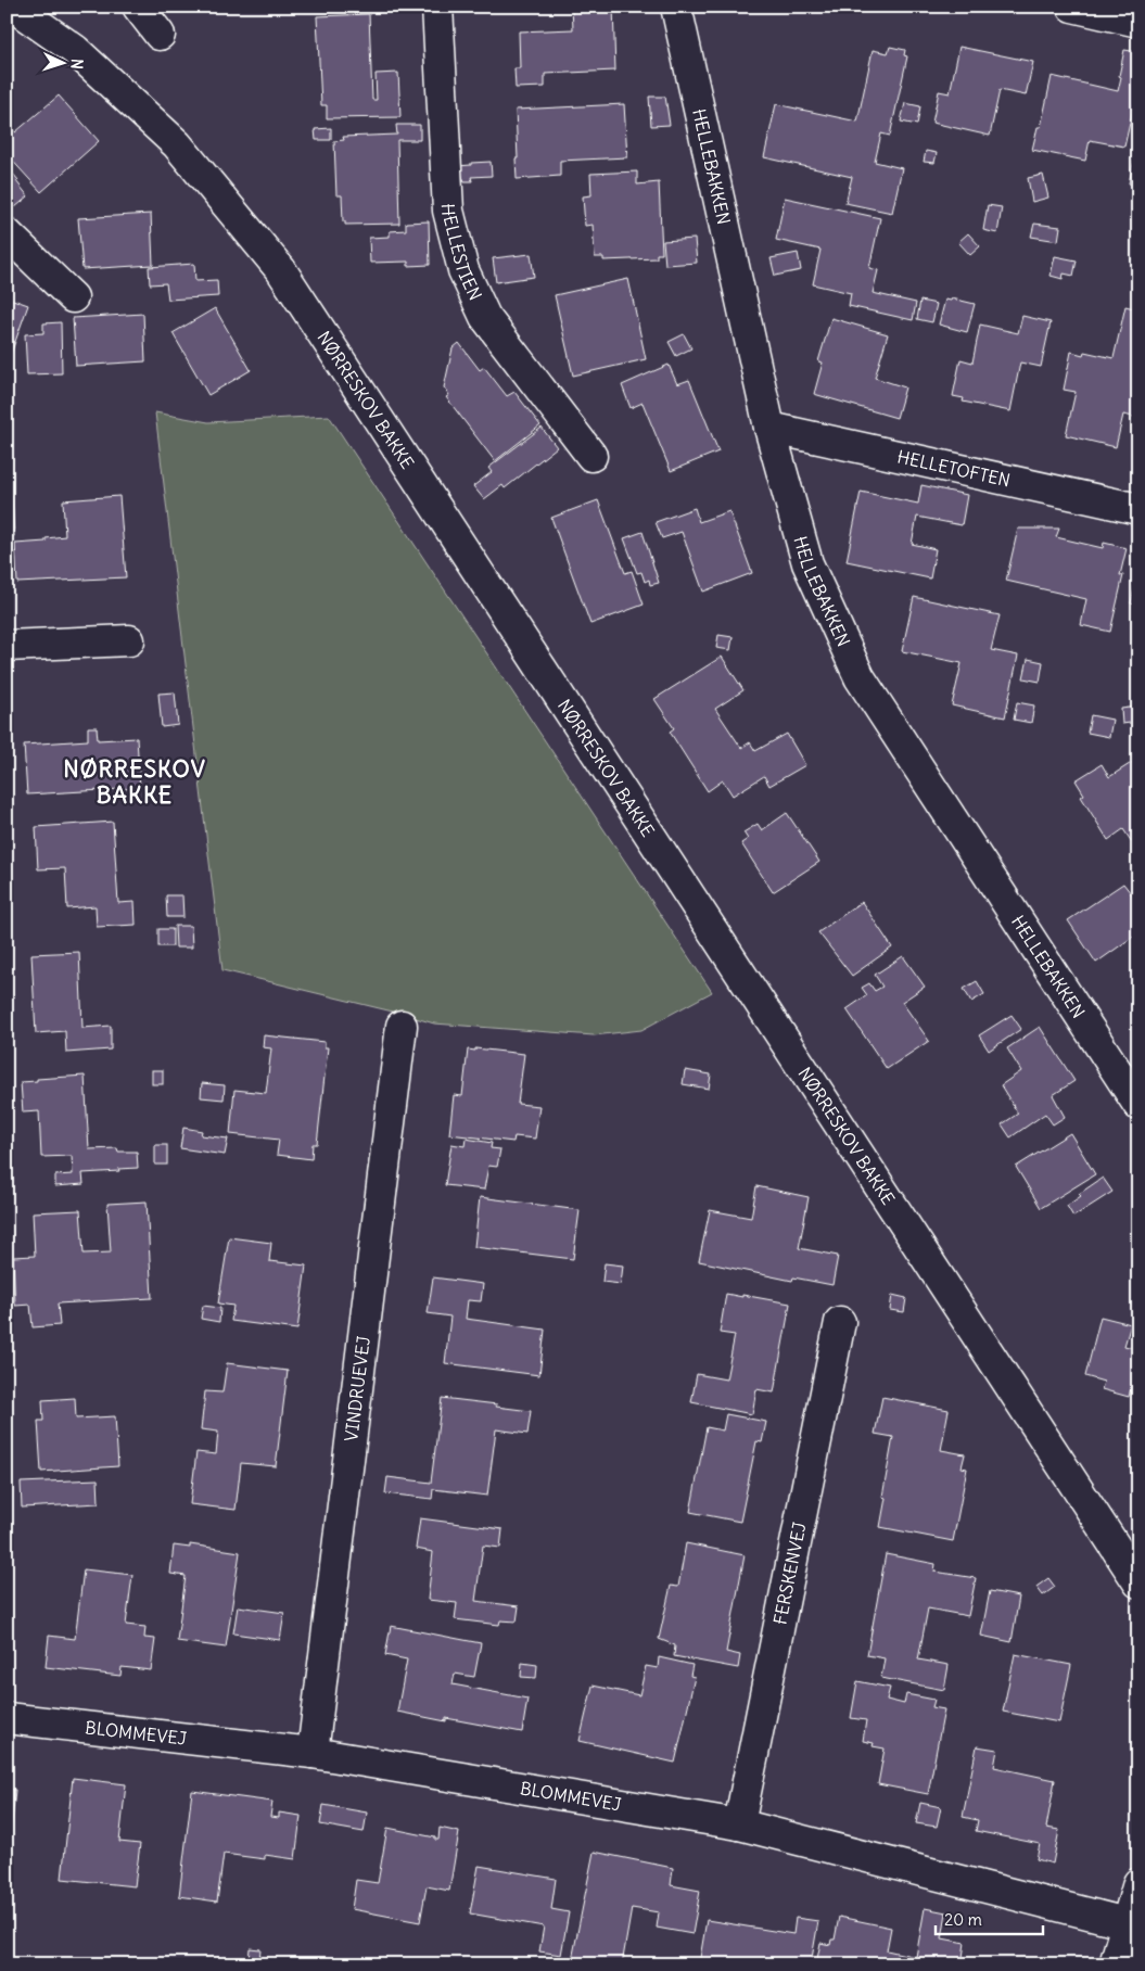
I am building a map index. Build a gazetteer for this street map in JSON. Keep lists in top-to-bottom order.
{
  "streets": {
    "street": [
      "HELLEBAKKEN",
      "HELLESTIEN",
      "NØRRESKOV BAKKE",
      "HELLETOFTEN",
      "VINDRUEVEJ",
      "FERSKENVEJ",
      "BLOMMEVEJ"
    ]
  },
  "crossings": [
    ["HELLEBAKKEN", "HELLETOFTEN"],
    ["VINDRUEVEJ", "BLOMMEVEJ"],
    ["FERSKENVEJ", "BLOMMEVEJ"]
  ],
  "districts": ["NØRRESKOV BAKKE"],
  "scale_bar": "20 m",
  "north": "right"
}
